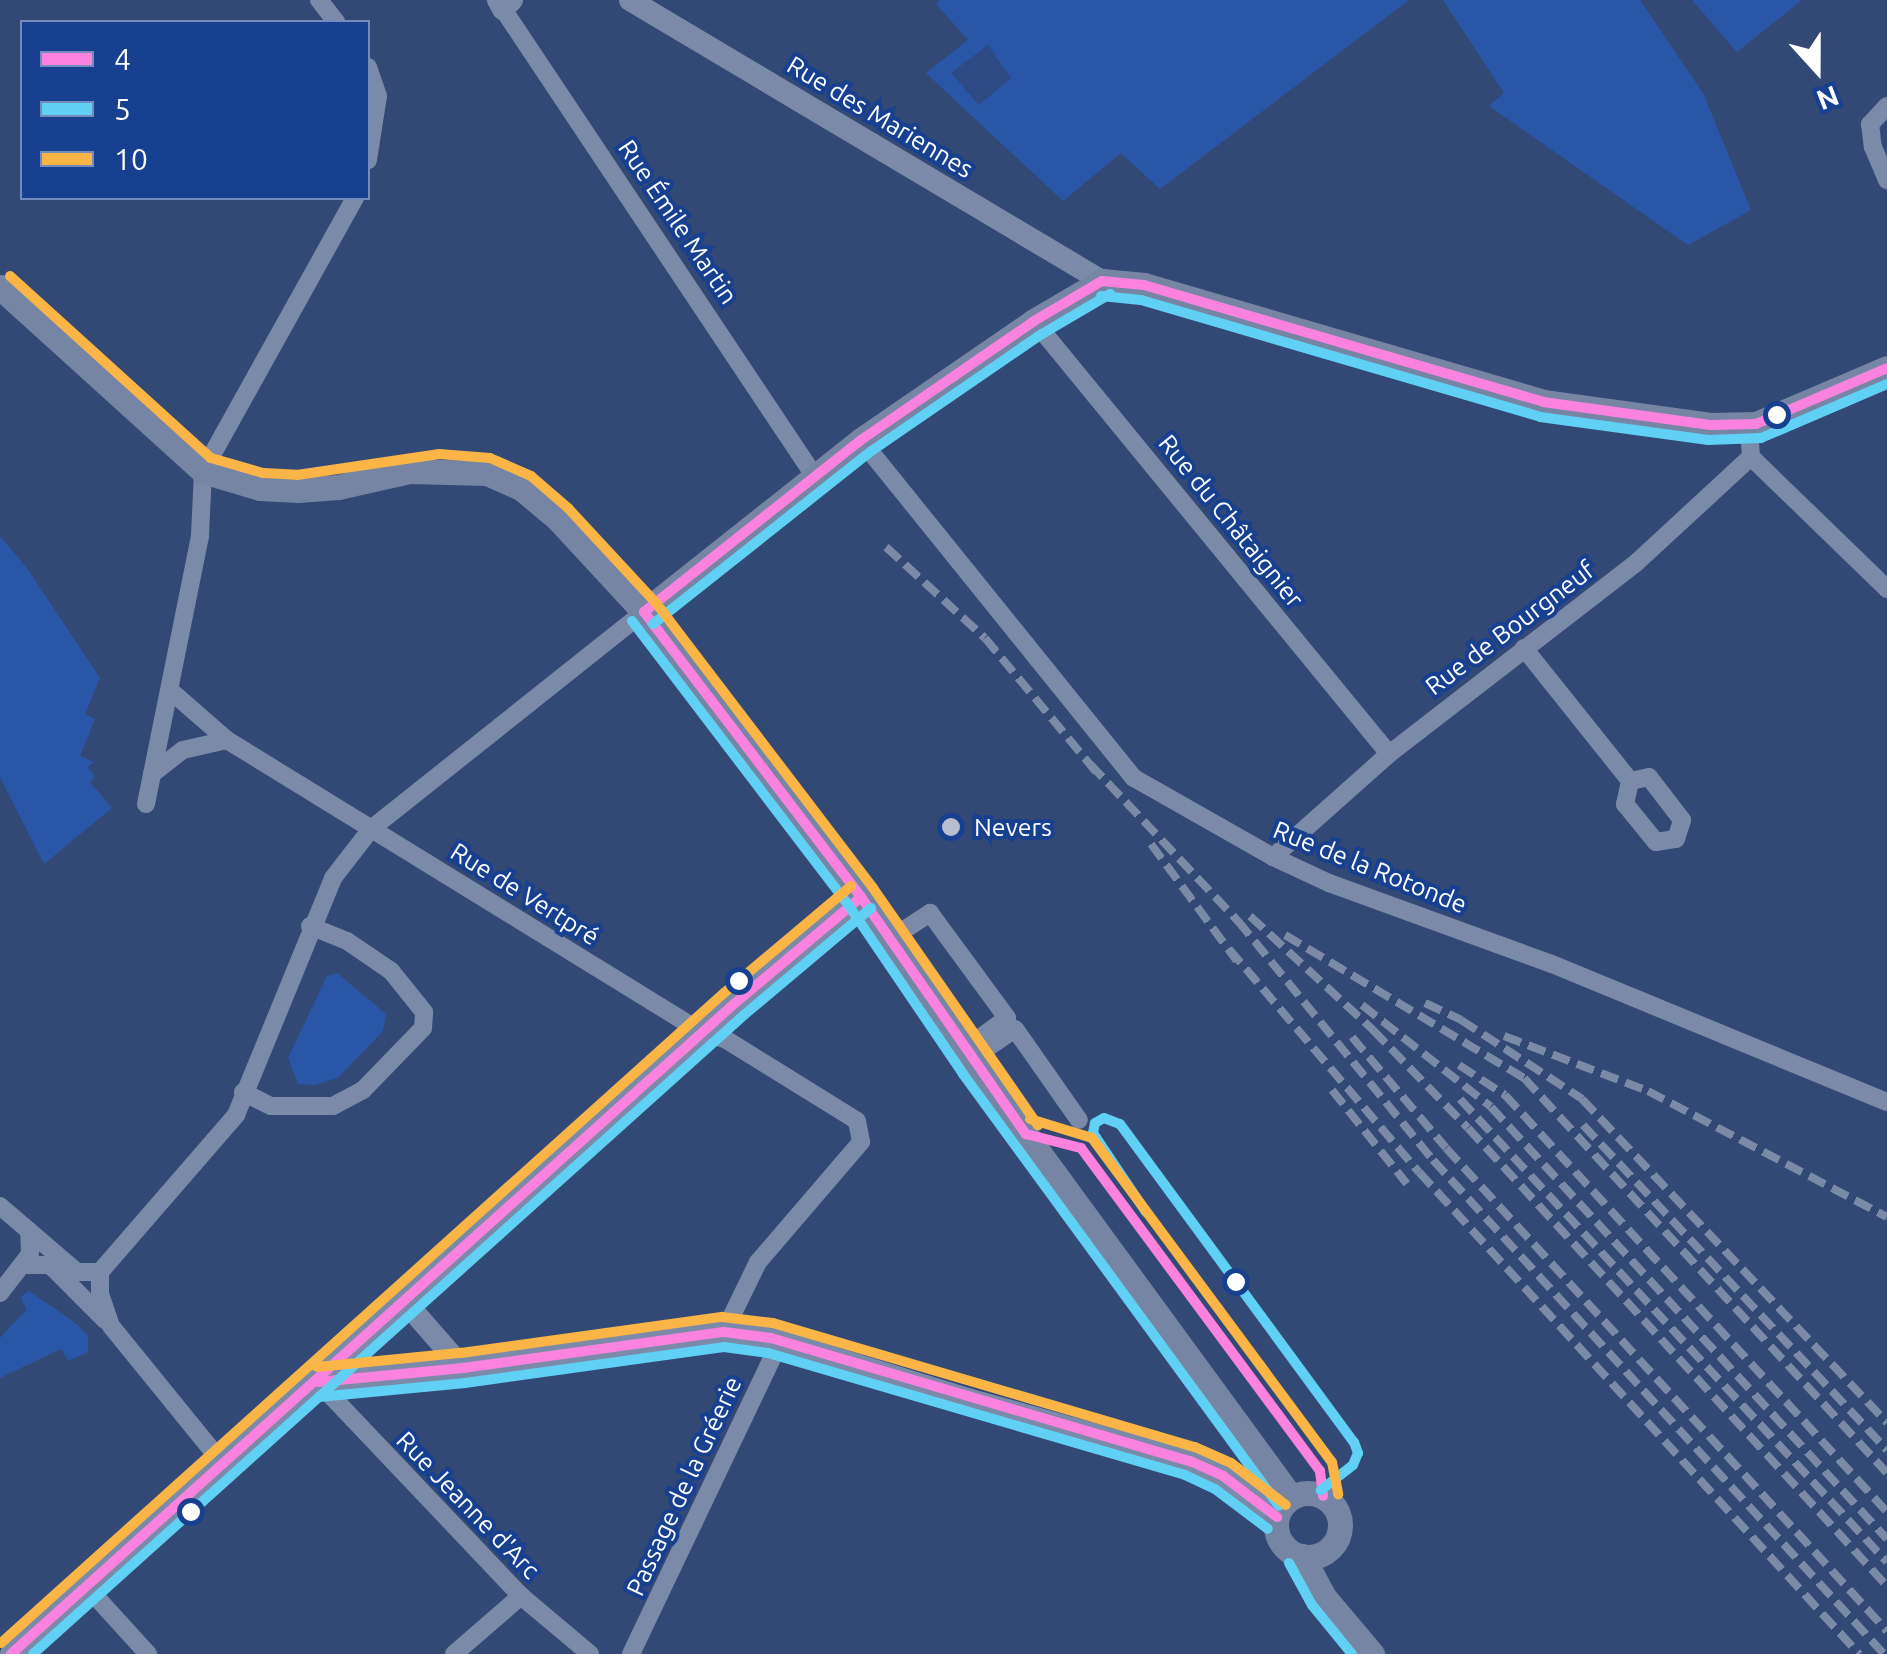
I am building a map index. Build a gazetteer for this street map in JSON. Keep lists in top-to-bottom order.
{
  "streets": {
    "street": [
      "Rue des Mariennes",
      "Rue Émile Martin",
      "Rue du Châtaignier",
      "Rue de Bourgneuf",
      "Rue de la Rotonde",
      "Rue de Vertpré",
      "Passage de la Gréerie",
      "Rue Jeanne d'Arc"
    ]
  },
  "crossings": [
    ["Rue du Châtaignier", "Rue de Bourgneuf"],
    ["Rue de Bourgneuf", "Rue de la Rotonde"]
  ],
  "places": ["Nevers"],
  "lines": ["transit line 10", "transit line 4", "transit line 5"],
  "legend": ["4", "5", "10"],
  "north": "bottom"
}
